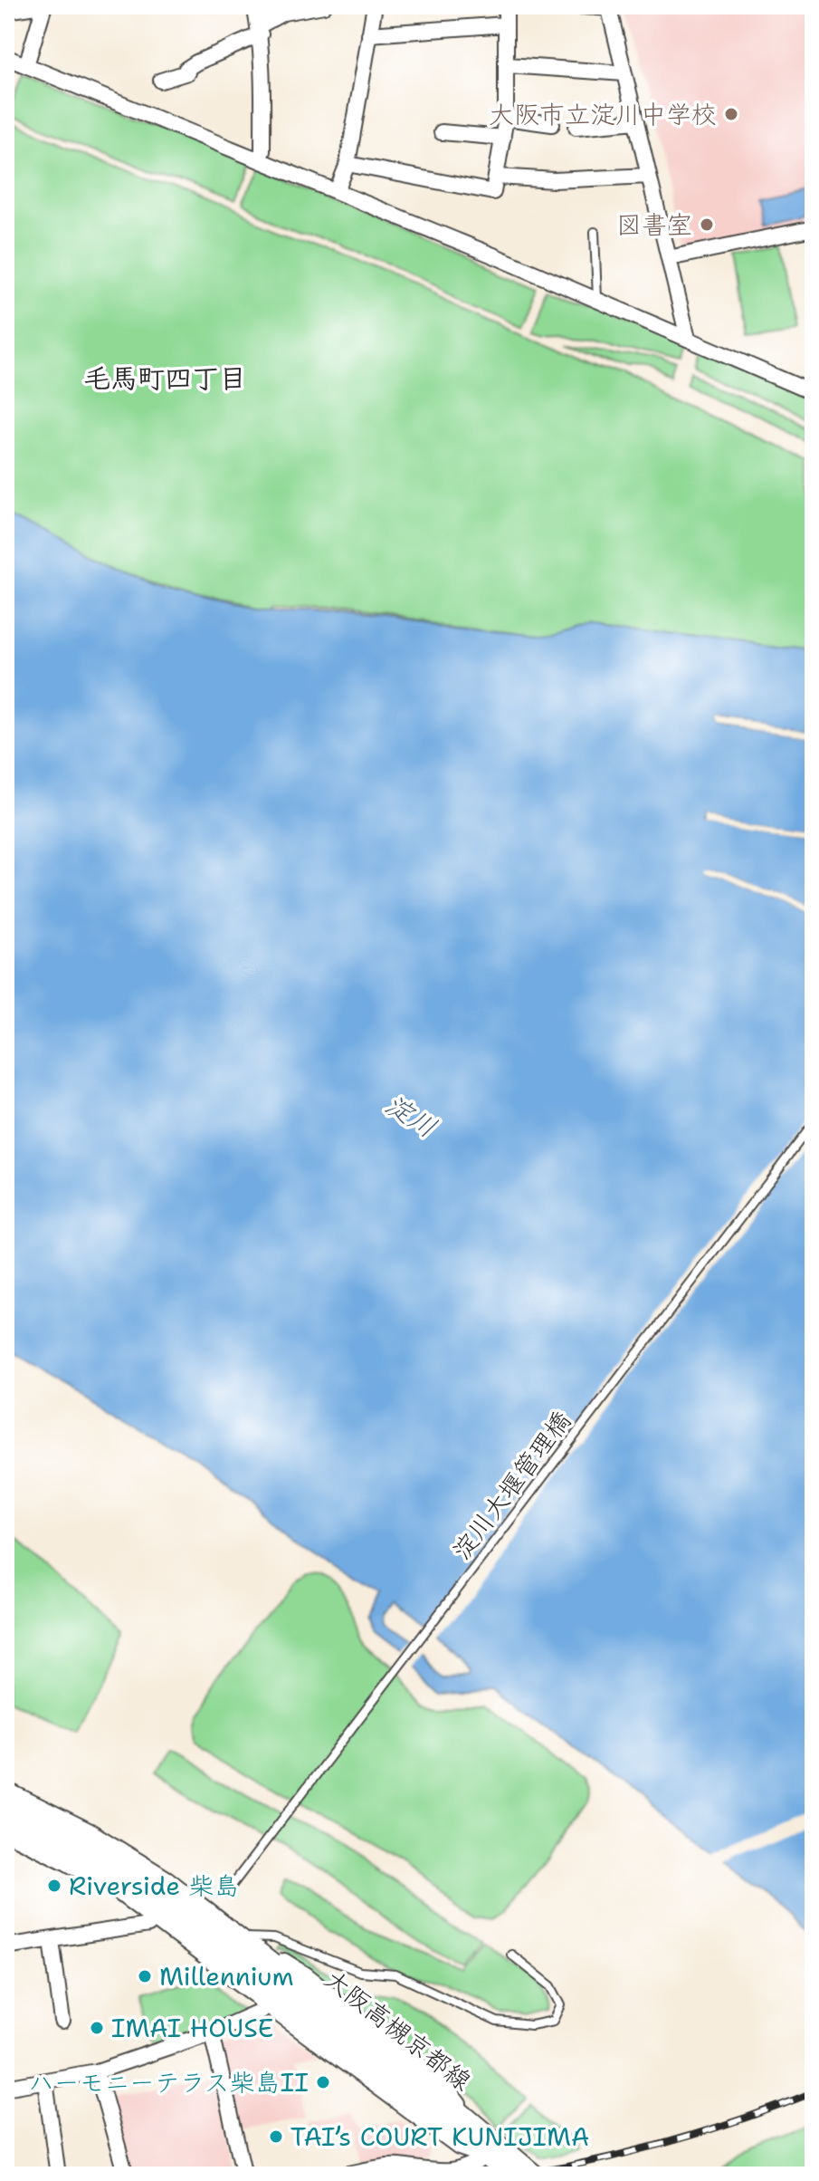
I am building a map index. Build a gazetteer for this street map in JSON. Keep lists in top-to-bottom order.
{
  "streets": {
    "main road": ["大阪高槻京都線"],
    "lane": ["淀川大堰管理橋"]
  },
  "districts": ["毛馬町四丁目"],
  "water": ["淀川"],
  "places": [
    "大阪市立淀川中学校",
    "図書室",
    "Riverside 柴島",
    "Millennium",
    "IMAI HOUSE",
    "ハーモニーテラス柴島II",
    "TAI’s COURT KUNIJIMA"
  ]
}
